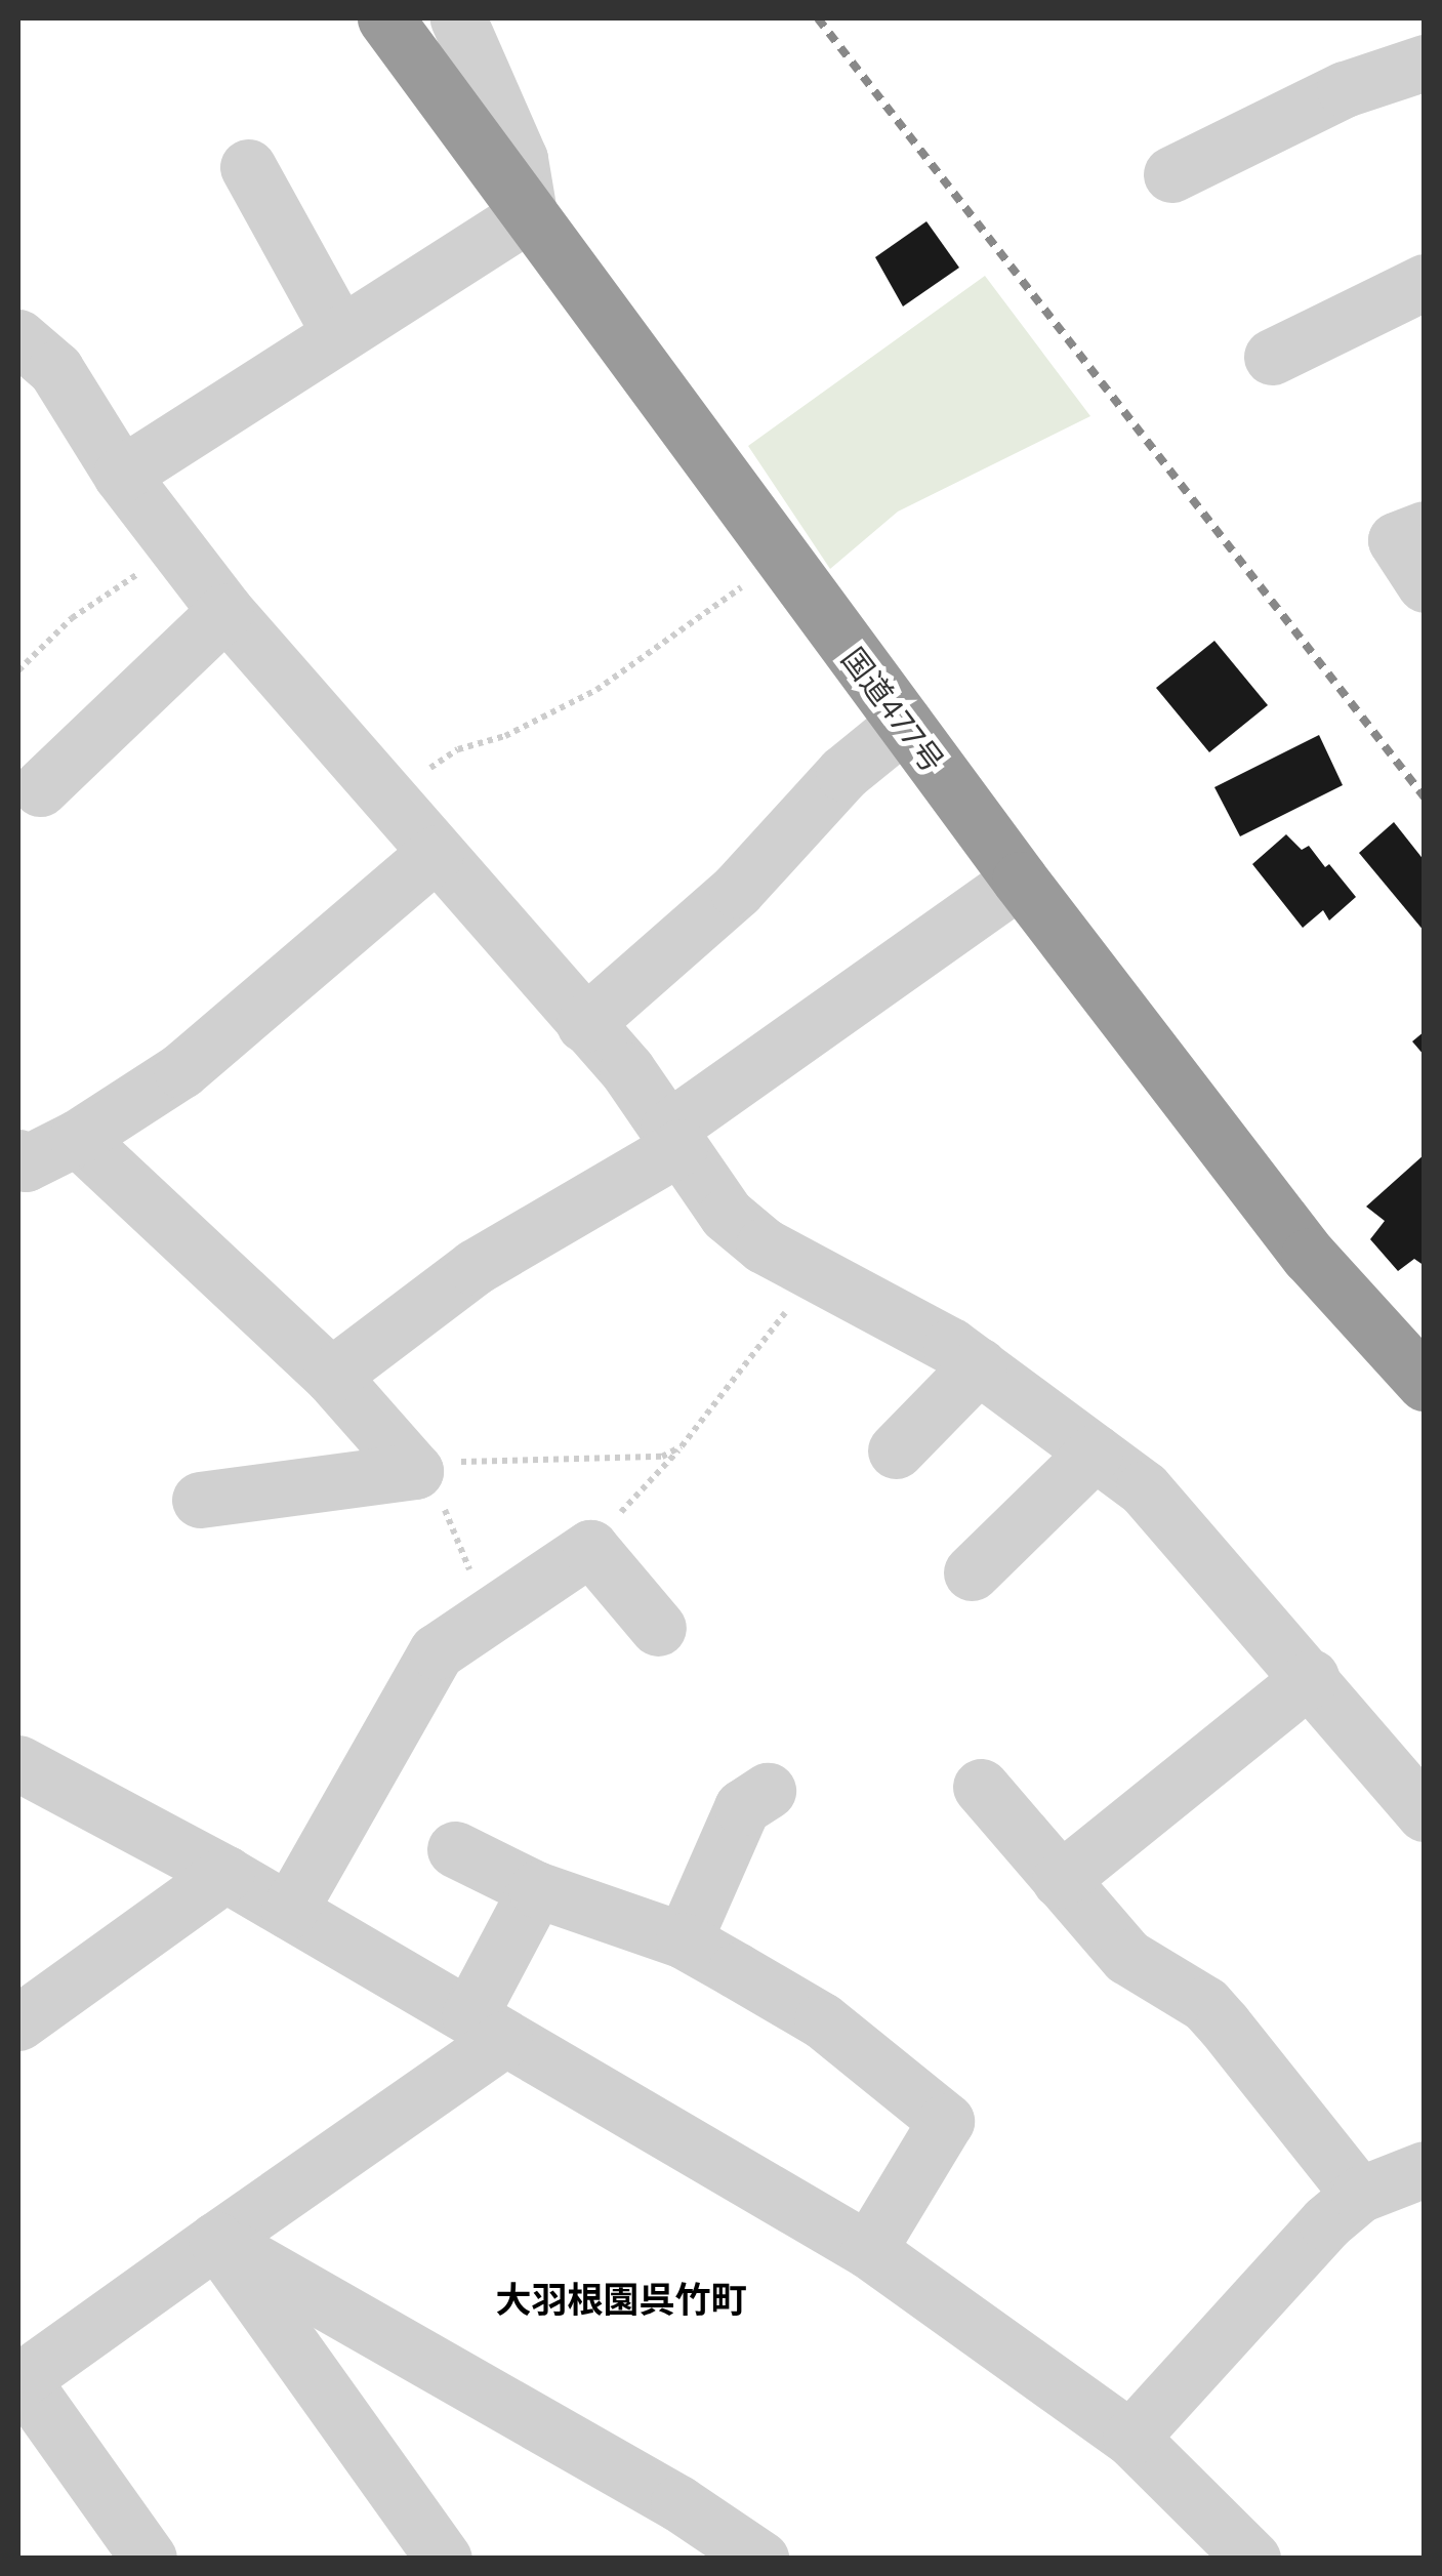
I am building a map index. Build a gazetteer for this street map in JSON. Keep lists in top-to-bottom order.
{
  "streets": {
    "highway": ["国道477号"]
  },
  "districts": ["大羽根園呉竹町"]
}
